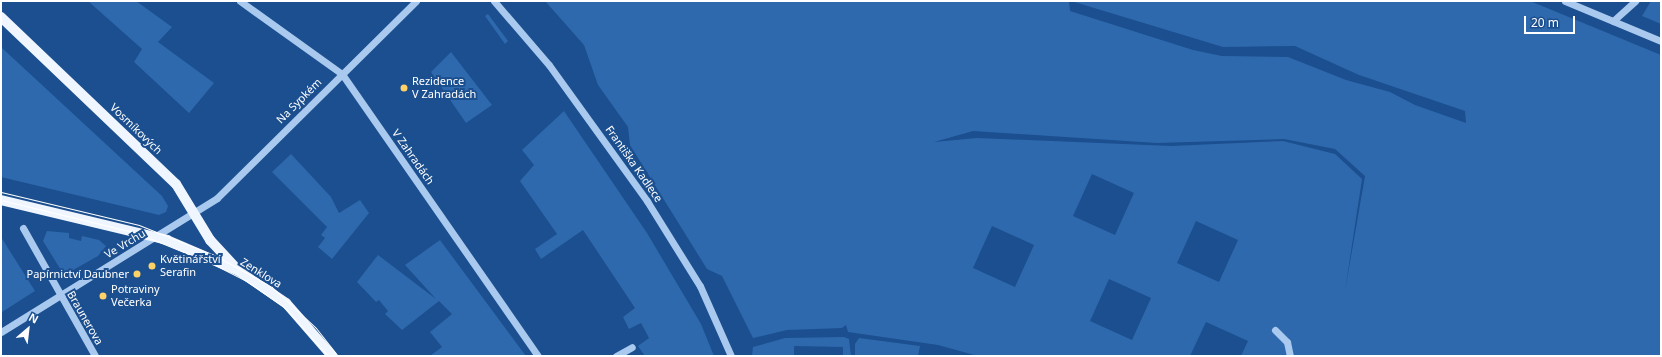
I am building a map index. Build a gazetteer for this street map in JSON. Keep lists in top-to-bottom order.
{
  "streets": {
    "main road": ["Vosmíkových", "Zenklova"],
    "street": [
      "Na Sypkém",
      "V Zahradách",
      "Františka Kadlece",
      "Ve Vrchu",
      "Braunerova"
    ]
  },
  "crossings": [
    ["Na Sypkém", "Vosmíkových"],
    ["Na Sypkém", "V Zahradách"],
    ["Vosmíkových", "Zenklova"],
    ["Ve Vrchu", "Zenklova"],
    ["Ve Vrchu", "Braunerova"]
  ],
  "places": [
    "Rezidence V Zahradách",
    "Květinářství Serafin",
    "Papírnictví Daubner",
    "Potraviny Večerka"
  ],
  "scale_bar": "20 m",
  "north": "top right"
}
